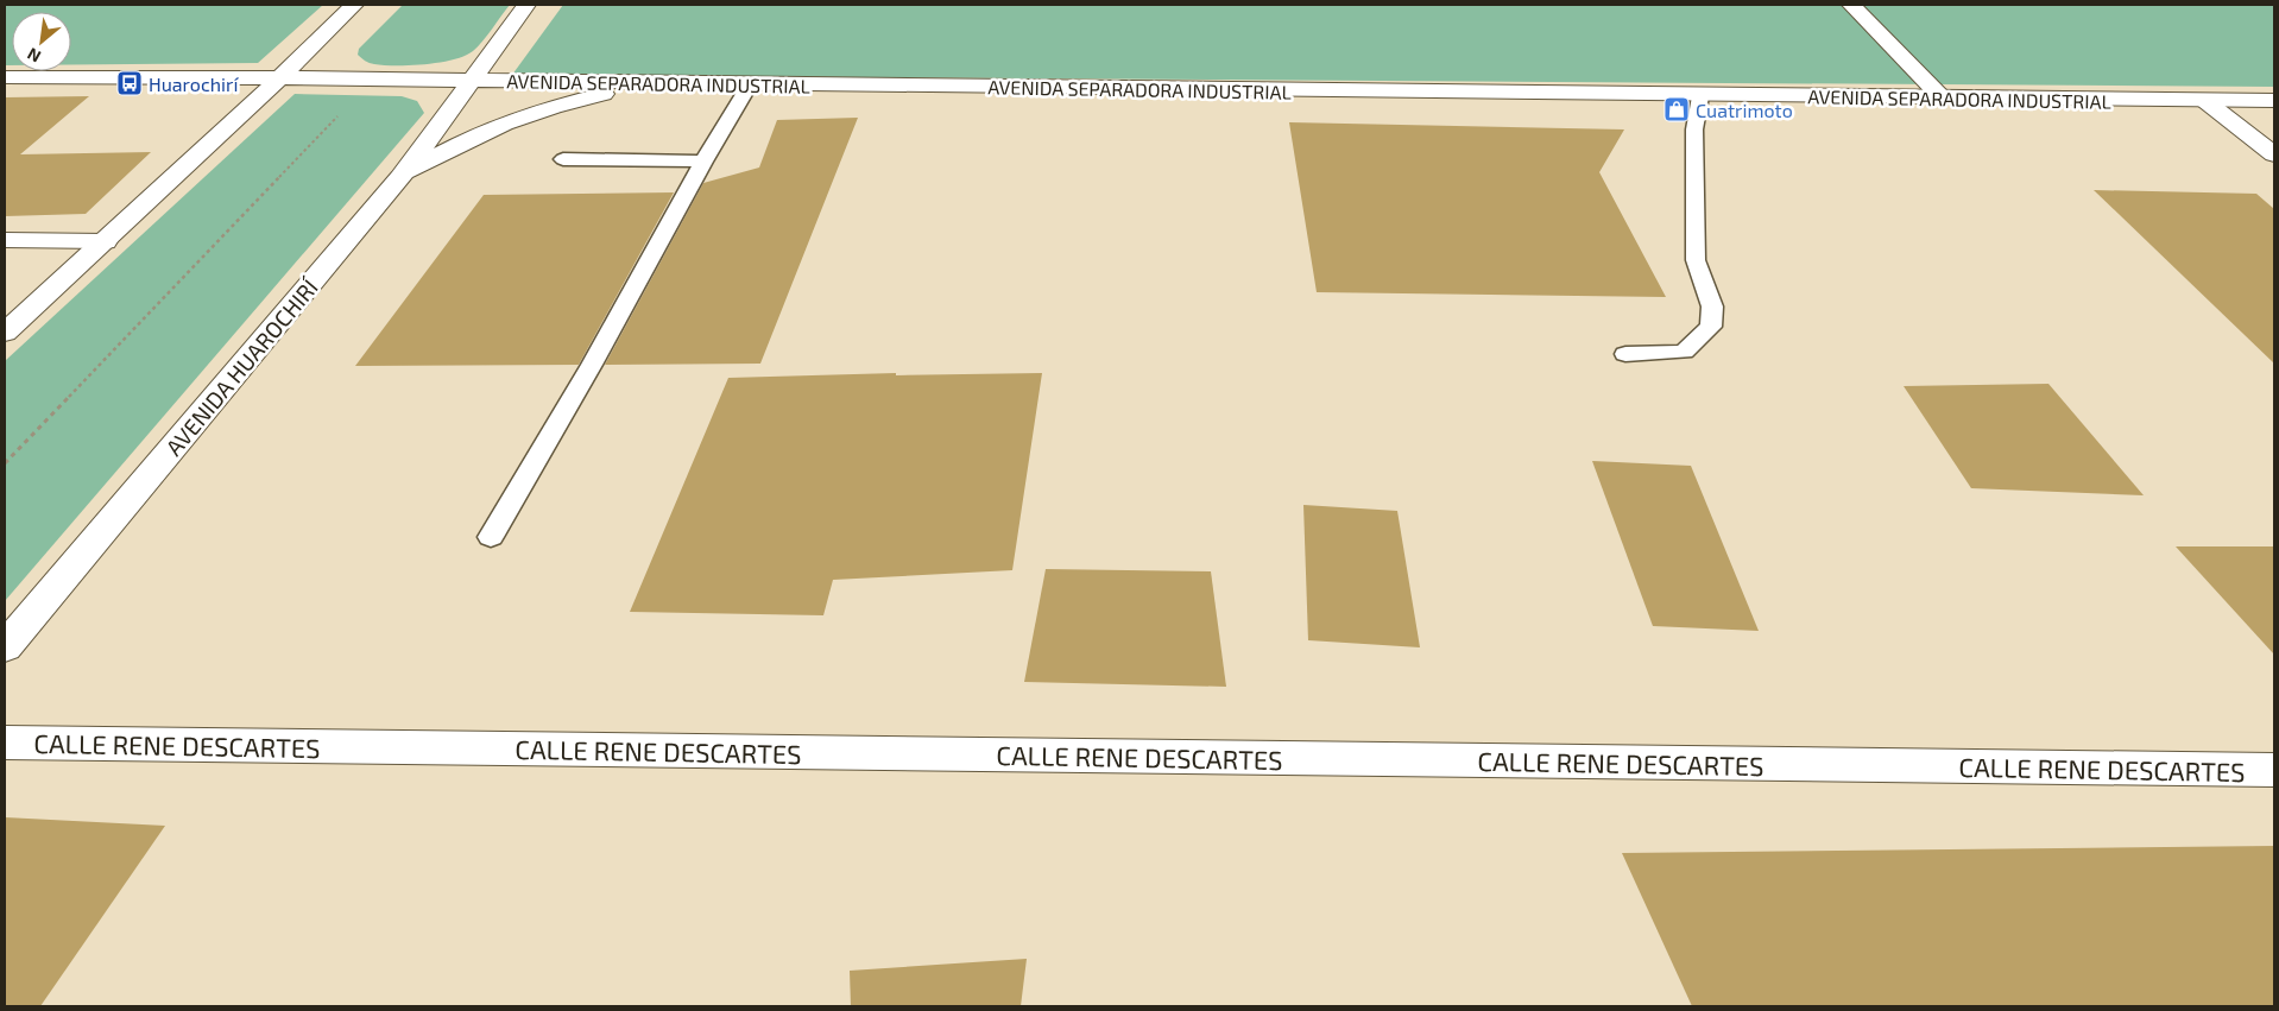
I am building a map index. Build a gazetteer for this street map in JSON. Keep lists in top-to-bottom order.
{
  "streets": {
    "main road": ["AVENIDA SEPARADORA INDUSTRIAL", "AVENIDA HUAROCHIRÍ", "CALLE RENE DESCARTES"]
  },
  "crossings": [
    ["AVENIDA SEPARADORA INDUSTRIAL", "AVENIDA HUAROCHIRÍ"]
  ],
  "places": {
    "bus stop": ["Huarochirí"],
    "shop": ["Cuatrimoto"]
  },
  "north": "bottom left"
}
